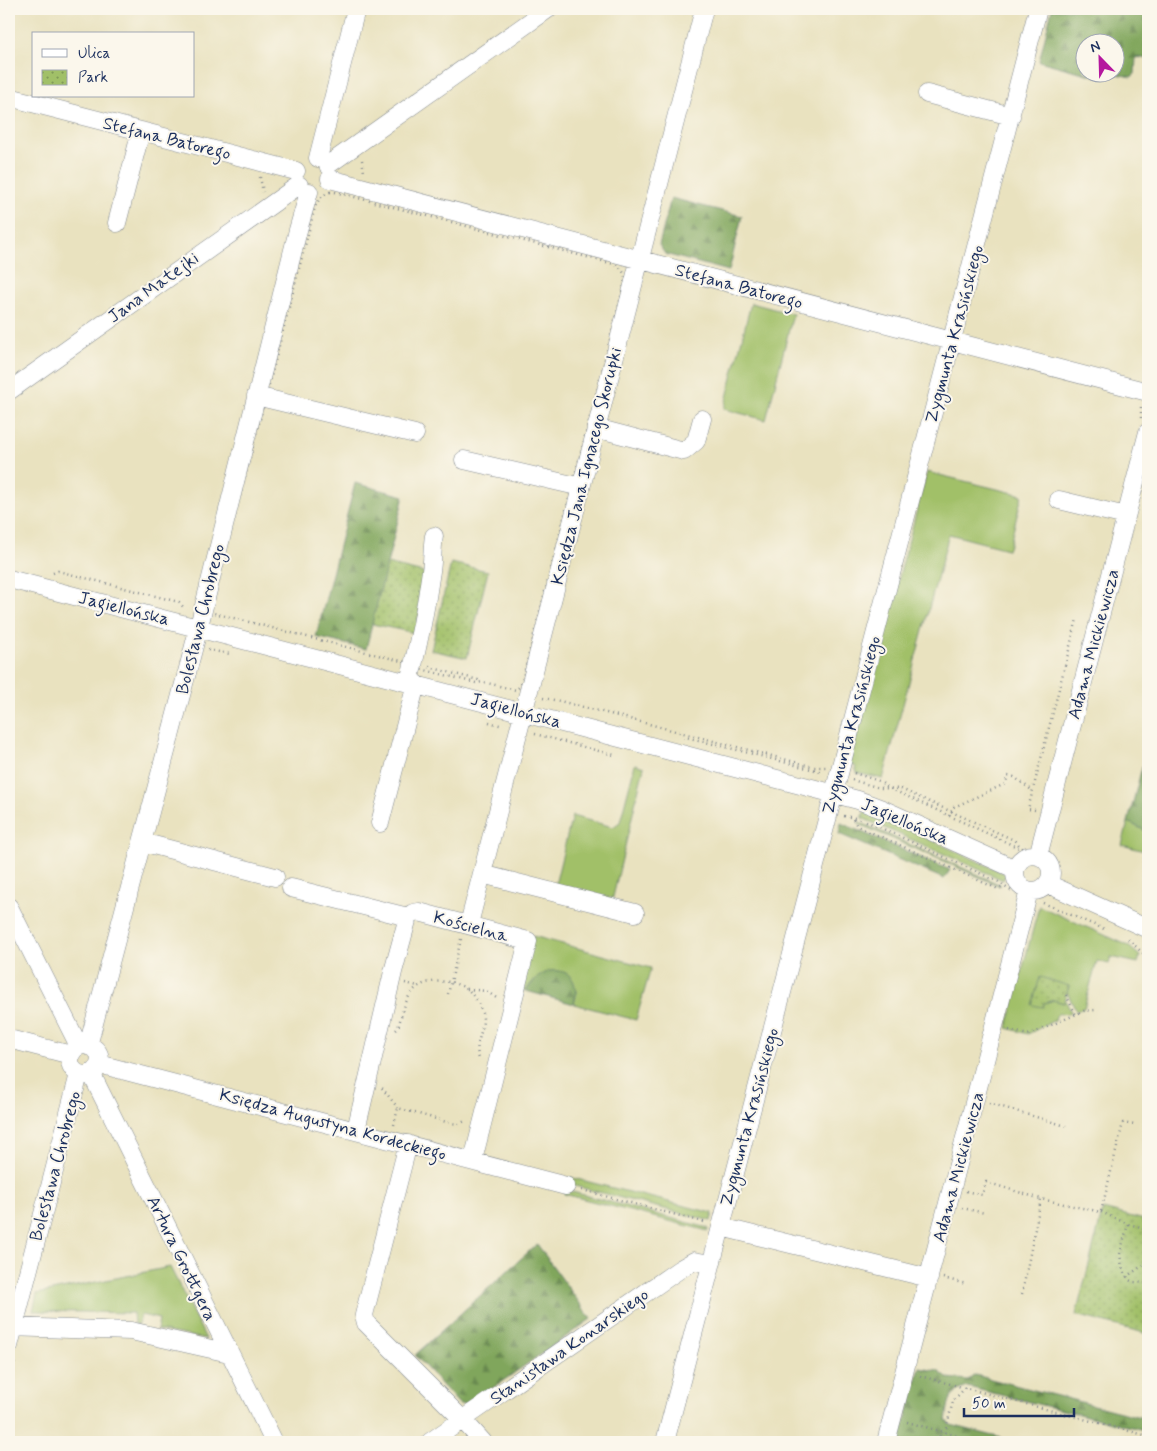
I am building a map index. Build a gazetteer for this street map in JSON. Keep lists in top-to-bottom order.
{
  "streets": {
    "street": [
      "Stefana Batorego",
      "Jana Matejki",
      "Zygmunta Krasińskiego",
      "Księdza Jana Ignacego Skorupki",
      "Jagiellońska",
      "Bolesława Chrobrego",
      "Adama Mickiewicza",
      "Kościelna",
      "Księdza Augustyna Kordeckiego",
      "Artura Grottgera",
      "Stanisława Konarskiego"
    ]
  },
  "crossings": [
    ["Stefana Batorego", "Jana Matejki"],
    ["Stefana Batorego", "Zygmunta Krasińskiego"],
    ["Stefana Batorego", "Księdza Jana Ignacego Skorupki"],
    ["Stefana Batorego", "Bolesława Chrobrego"],
    ["Jana Matejki", "Bolesława Chrobrego"],
    ["Zygmunta Krasińskiego", "Jagiellońska"],
    ["Zygmunta Krasińskiego", "Stanisława Konarskiego"],
    ["Księdza Jana Ignacego Skorupki", "Jagiellońska"],
    ["Księdza Jana Ignacego Skorupki", "Kościelna"],
    ["Jagiellońska", "Bolesława Chrobrego"],
    ["Jagiellońska", "Adama Mickiewicza"],
    ["Bolesława Chrobrego", "Księdza Augustyna Kordeckiego"],
    ["Bolesława Chrobrego", "Artura Grottgera"],
    ["Kościelna", "Księdza Augustyna Kordeckiego"],
    ["Księdza Augustyna Kordeckiego", "Artura Grottgera"]
  ],
  "legend": ["Ulica", "Park"],
  "scale_bar": "50 m",
  "north": "top left"
}
